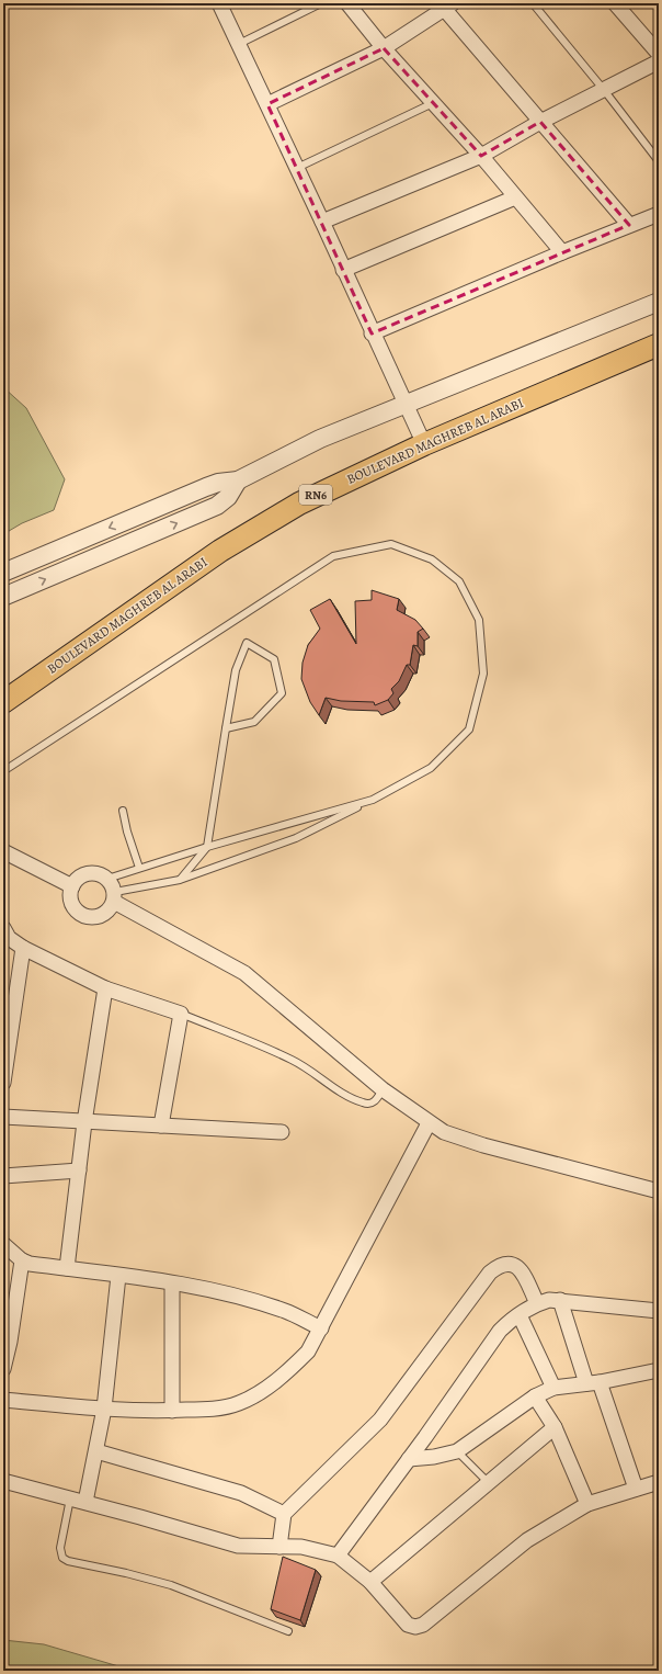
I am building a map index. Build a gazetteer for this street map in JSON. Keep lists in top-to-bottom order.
{
  "streets": {
    "main road": ["BOULEVARD MAGHREB AL ARABI", "RN6"]
  }
}
